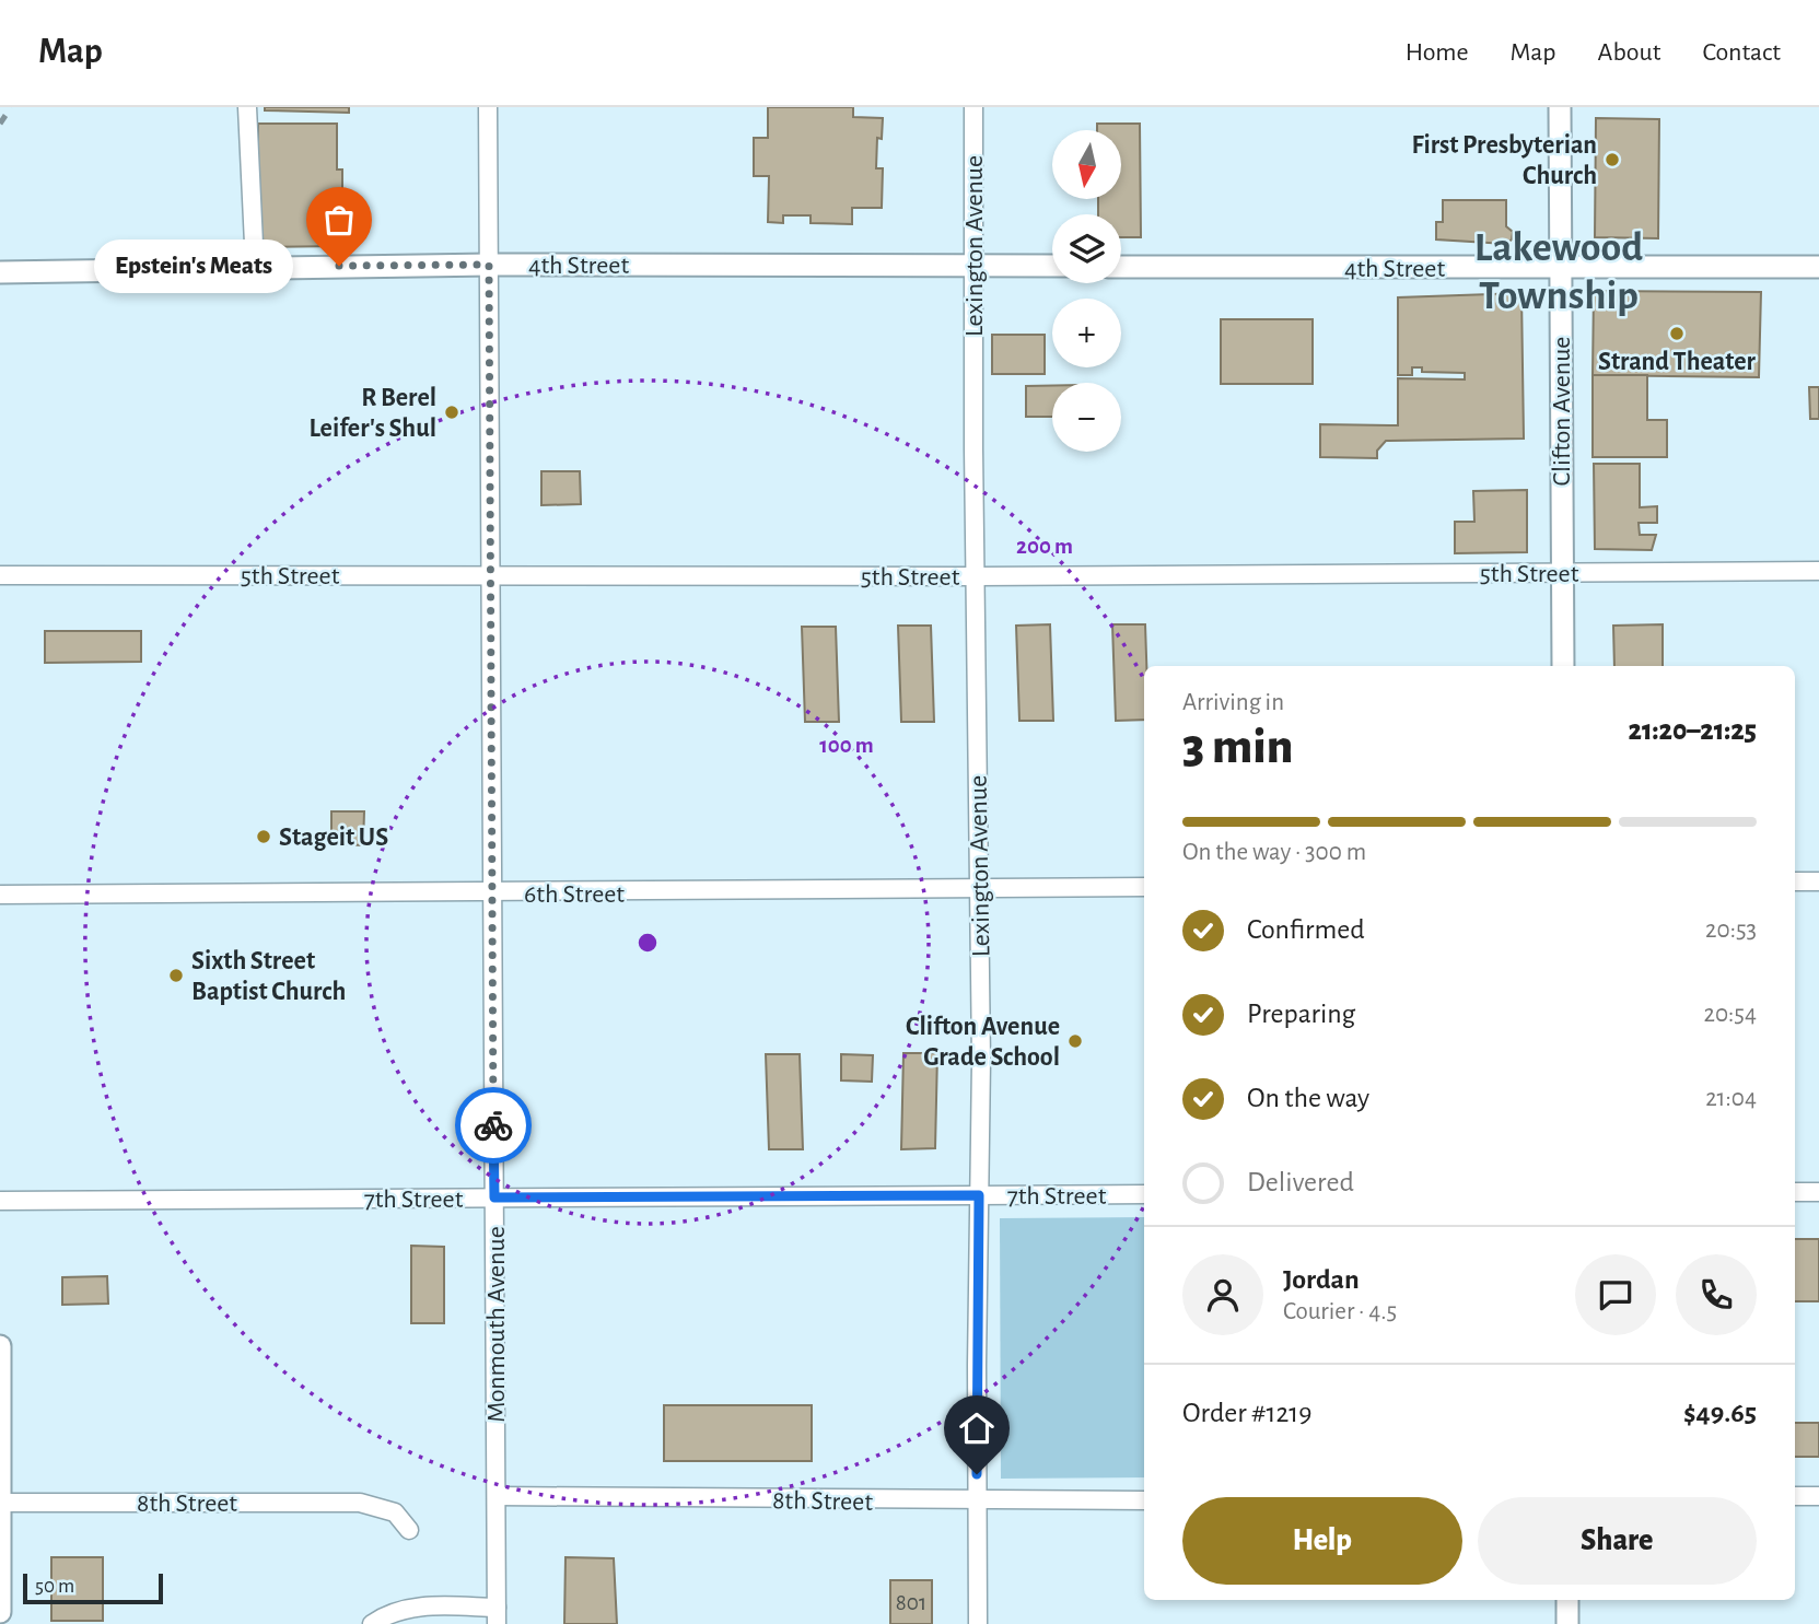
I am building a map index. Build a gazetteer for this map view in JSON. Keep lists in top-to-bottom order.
{
  "streets": {
    "street": [
      "Lexington Avenue",
      "4th Street",
      "Clifton Avenue",
      "5th Street",
      "6th Street",
      "7th Street",
      "Monmouth Avenue",
      "8th Street"
    ]
  },
  "crossings": [
    ["Lexington Avenue", "4th Street"],
    ["Lexington Avenue", "5th Street"],
    ["Lexington Avenue", "6th Street"],
    ["Lexington Avenue", "7th Street"],
    ["Lexington Avenue", "8th Street"],
    ["4th Street", "Clifton Avenue"],
    ["4th Street", "Monmouth Avenue"],
    ["Clifton Avenue", "5th Street"],
    ["5th Street", "Monmouth Avenue"],
    ["6th Street", "Monmouth Avenue"],
    ["7th Street", "Monmouth Avenue"],
    ["Monmouth Avenue", "8th Street"]
  ],
  "districts": ["Lakewood Township"],
  "places": [
    "First Presbyterian Church",
    "Epstein's Meats",
    "Strand Theater",
    "R Berel Leifer's Shul",
    "Stageit US",
    "Sixth Street Baptist Church",
    "Clifton Avenue Grade School"
  ],
  "house_numbers": ["801"],
  "scale_bar": "50 m",
  "north": "bottom",
  "page": {
    "header": "Map",
    "nav": [
      "Home",
      "Map",
      "About",
      "Contact"
    ],
    "map_buttons": ["+", "−"],
    "bubble": "Epstein's Meats",
    "heading": ["3 min", "Arriving in", "21:20–21:25"],
    "panel": [
      "Jordan",
      "Courier · 4.5",
      "Order #1219",
      "$49.65"
    ],
    "bar": "On the way · 300 m",
    "list": [
      ["Confirmed", "20:53"],
      ["Preparing", "20:54"],
      ["On the way", "21:04"],
      "Delivered"
    ],
    "buttons": ["Help", "Share"],
    "scale": "50 m"
  },
  "rings": ["200 m", "100 m"]
}
